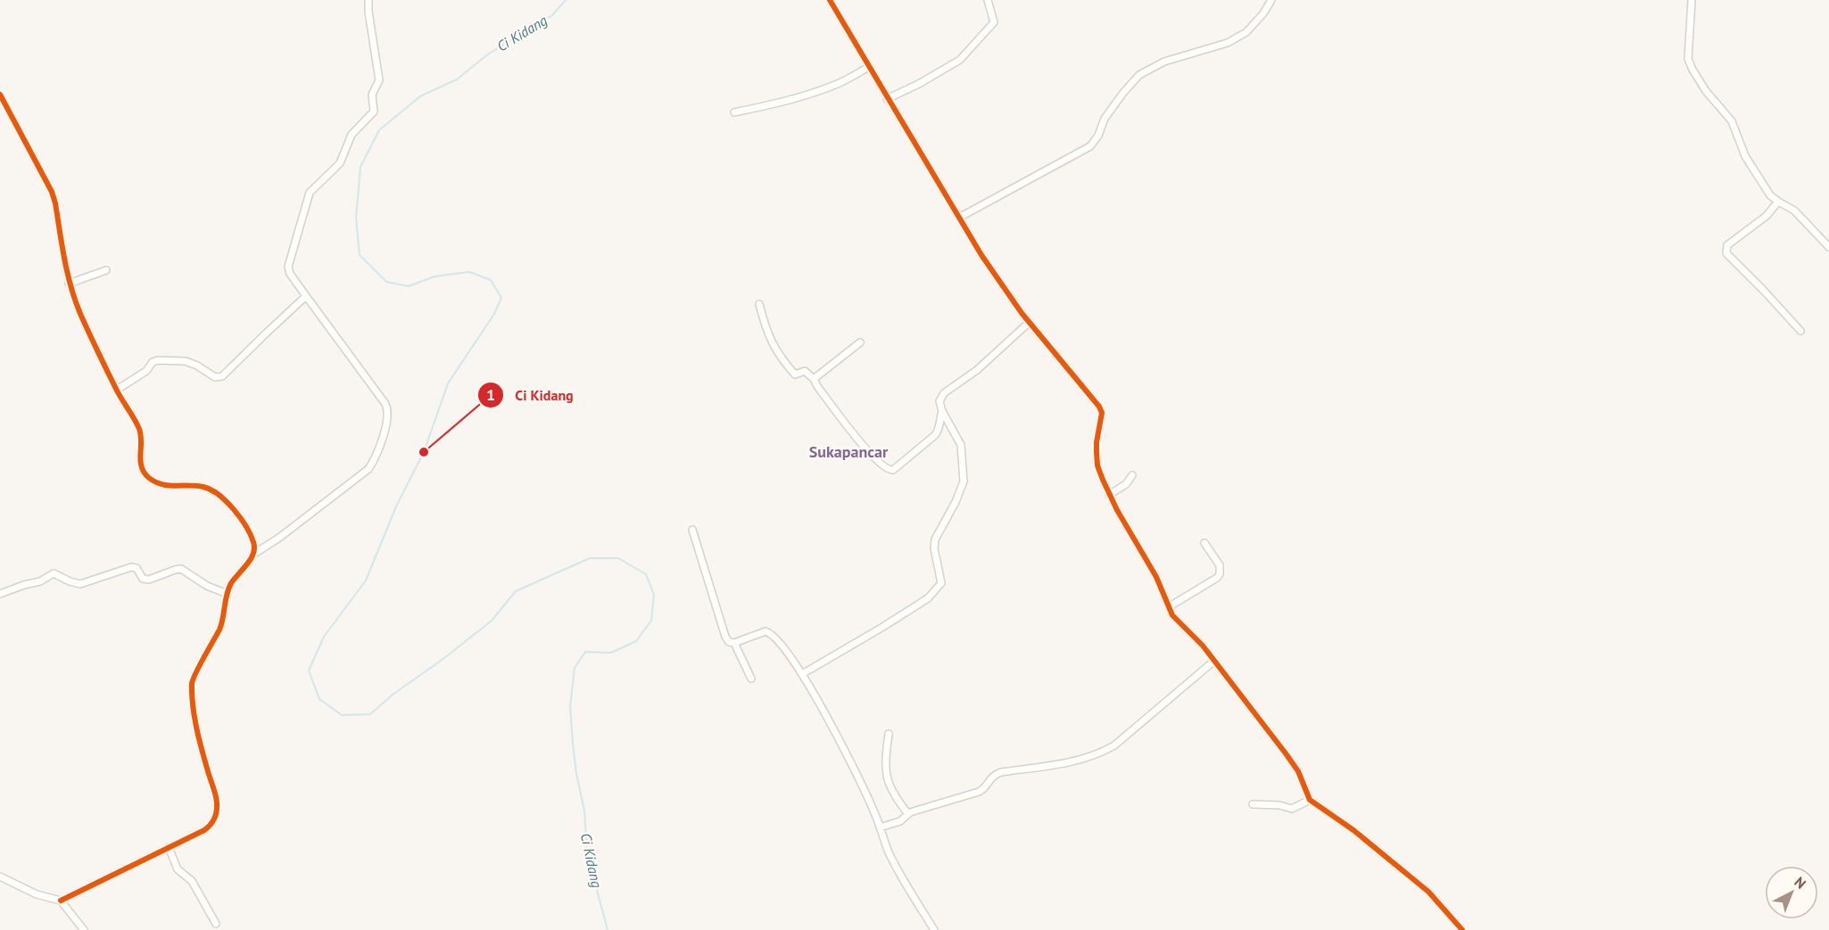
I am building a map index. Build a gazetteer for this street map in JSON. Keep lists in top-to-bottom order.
{
  "districts": ["Sukapancar"],
  "water": ["Ci Kidang"],
  "places": ["Ci Kidang"],
  "north": "top right"
}
